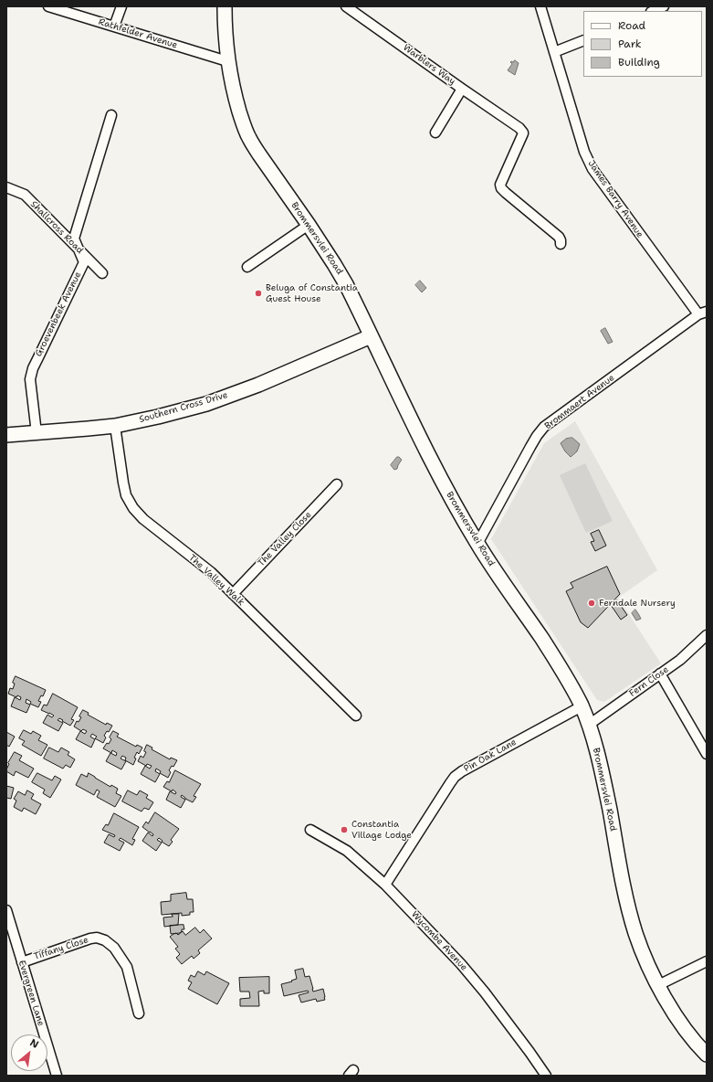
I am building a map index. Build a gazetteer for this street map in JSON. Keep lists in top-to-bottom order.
{
  "streets": {
    "street": [
      "Rathfelder Avenue",
      "Warblers Way",
      "James Barry Avenue",
      "Shallcross Road",
      "Brommersvlei Road",
      "Groevenbeek Avenue",
      "Brommaert Avenue",
      "Southern Cross Drive",
      "The Valley Close",
      "The Valley Walk",
      "Fern Close",
      "Pin Oak Lane",
      "Wycombe Avenue",
      "Tiffany Close",
      "Evergreen Lane"
    ]
  },
  "crossings": [
    ["Rathfelder Avenue", "Brommersvlei Road"],
    ["James Barry Avenue", "Brommaert Avenue"],
    ["Shallcross Road", "Groevenbeek Avenue"],
    ["Brommersvlei Road", "Brommaert Avenue"],
    ["Brommersvlei Road", "Southern Cross Drive"],
    ["Brommersvlei Road", "Fern Close"],
    ["Brommersvlei Road", "Pin Oak Lane"],
    ["Groevenbeek Avenue", "Southern Cross Drive"],
    ["Southern Cross Drive", "The Valley Walk"],
    ["The Valley Close", "The Valley Walk"],
    ["Pin Oak Lane", "Wycombe Avenue"],
    ["Tiffany Close", "Evergreen Lane"]
  ],
  "places": ["Beluga of Constantia Guest House", "Ferndale Nursery", "Constantia Village Lodge"],
  "legend": ["Road", "Park", "Building"],
  "north": "top right"
}
